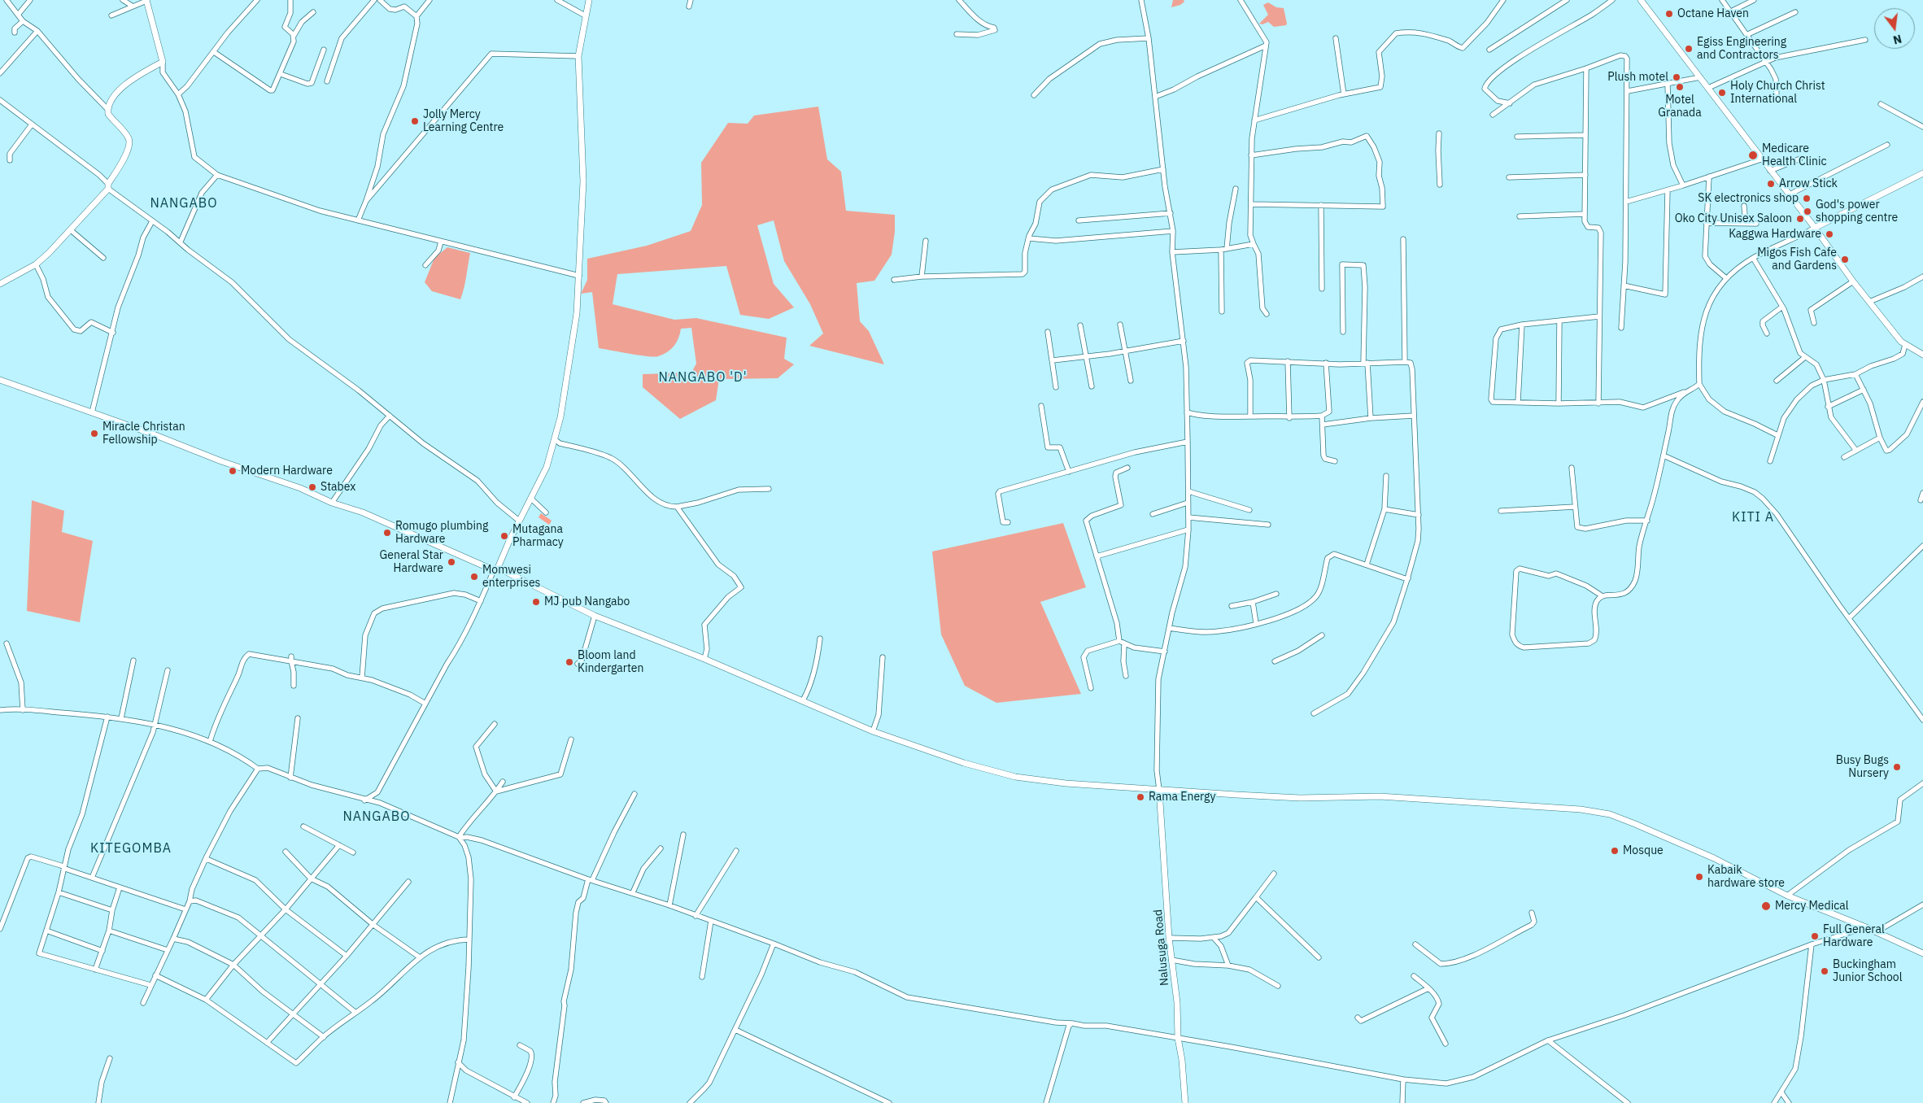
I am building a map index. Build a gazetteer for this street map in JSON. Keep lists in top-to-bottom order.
{
  "streets": {
    "street": ["Nalusuga Road"]
  },
  "districts": [
    "NANGABO",
    "NANGABO 'D'",
    "KITI A",
    "NANGABO",
    "KITEGOMBA"
  ],
  "places": [
    "Octane Haven",
    "Egiss Engineering and Contractors",
    "Plush motel",
    "Motel Granada",
    "Holy Church Christ International",
    "Jolly Mercy Learning Centre",
    "Medicare Health Clinic",
    "Arrow Stick",
    "SK electronics shop",
    "God's power shopping centre",
    "Oko City Unisex Saloon",
    "Kaggwa Hardware",
    "Migos Fish Cafe and Gardens",
    "Miracle Christan Fellowship",
    "Modern Hardware",
    "Stabex",
    "Romugo plumbing Hardware",
    "Mutagana Pharmacy",
    "General Star Hardware",
    "Momwesi enterprises",
    "MJ pub Nangabo",
    "Bloom land Kindergarten",
    "Busy Bugs Nursery",
    "Rama Energy",
    "Mosque",
    "Kabaik hardware store",
    "Mercy Medical",
    "Full General Hardware",
    "Buckingham Junior School"
  ],
  "north": "bottom"
}
